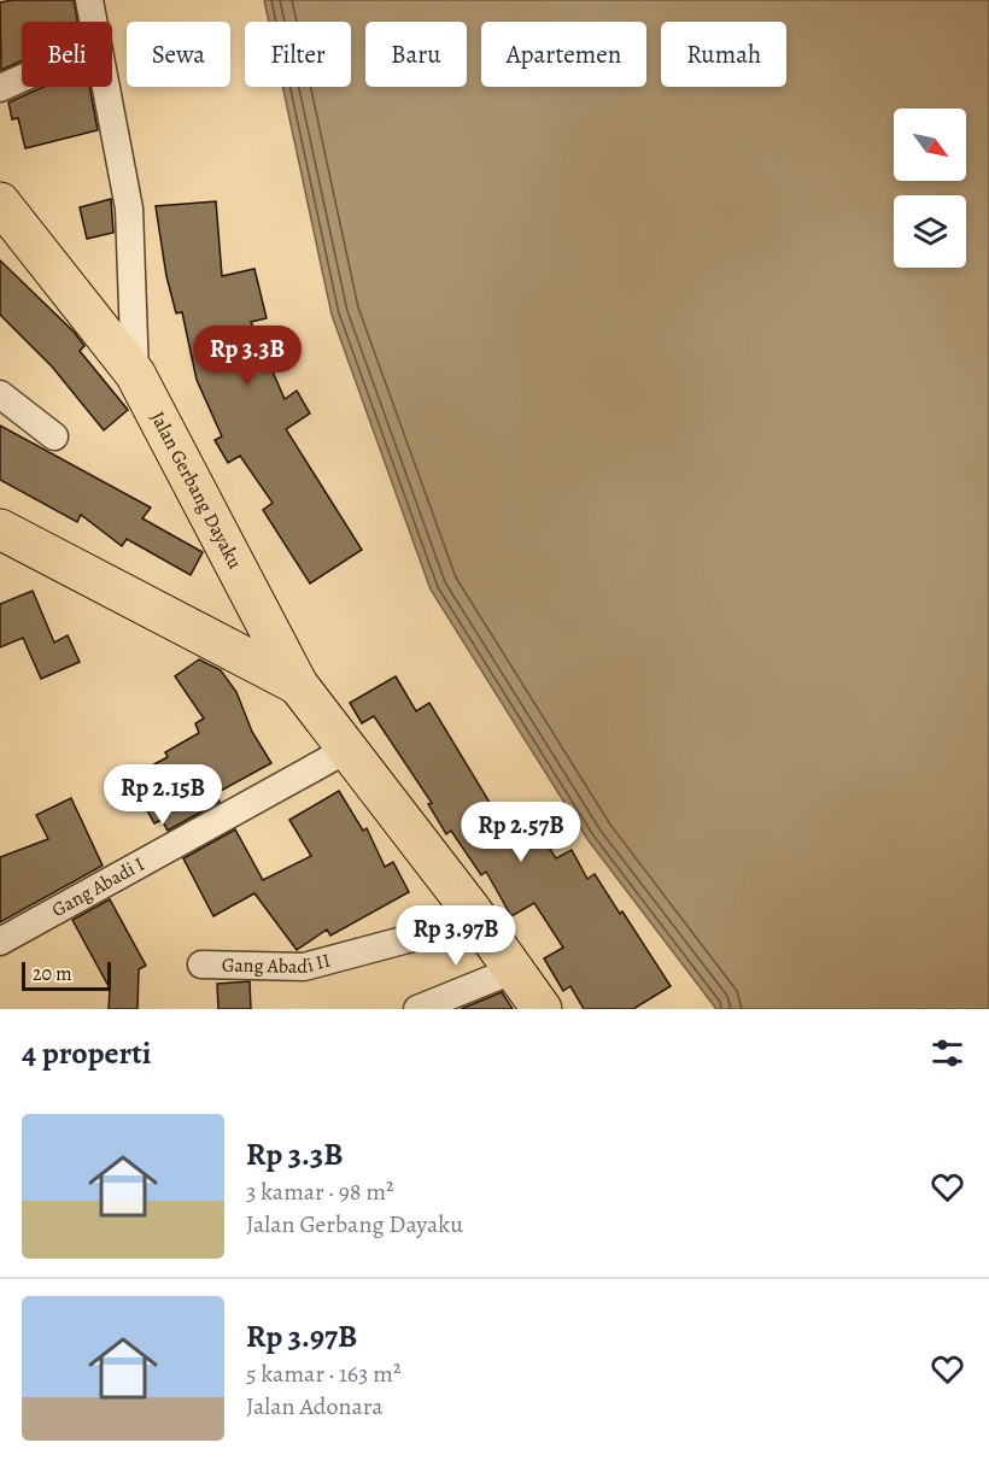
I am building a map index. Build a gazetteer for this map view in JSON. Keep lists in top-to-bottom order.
{
  "streets": {
    "highway": ["Jalan Gerbang Dayaku"],
    "street": ["Gang Abadi I", "Gang Abadi II"]
  },
  "crossings": [
    ["Jalan Gerbang Dayaku", "Gang Abadi I"],
    ["Jalan Gerbang Dayaku", "Gang Abadi II"]
  ],
  "scale_bar": "20 m",
  "north": "bottom right",
  "page": {
    "chip": [
      "Beli",
      "Sewa",
      "Filter",
      "Baru",
      "Apartemen",
      "Rumah"
    ],
    "price": [
      "Rp 3.3B",
      "Rp 2.15B",
      "Rp 2.57B",
      "Rp 3.97B"
    ],
    "scale": "20 m",
    "heading": "4 properti",
    "list": [
      {
        "name": "Rp 3.3B",
        "note": "3 kamar · 98 m² · Jalan Gerbang Dayaku"
      },
      {
        "name": "Rp 3.97B",
        "note": "5 kamar · 163 m² · Jalan Adonara"
      }
    ]
  }
}
